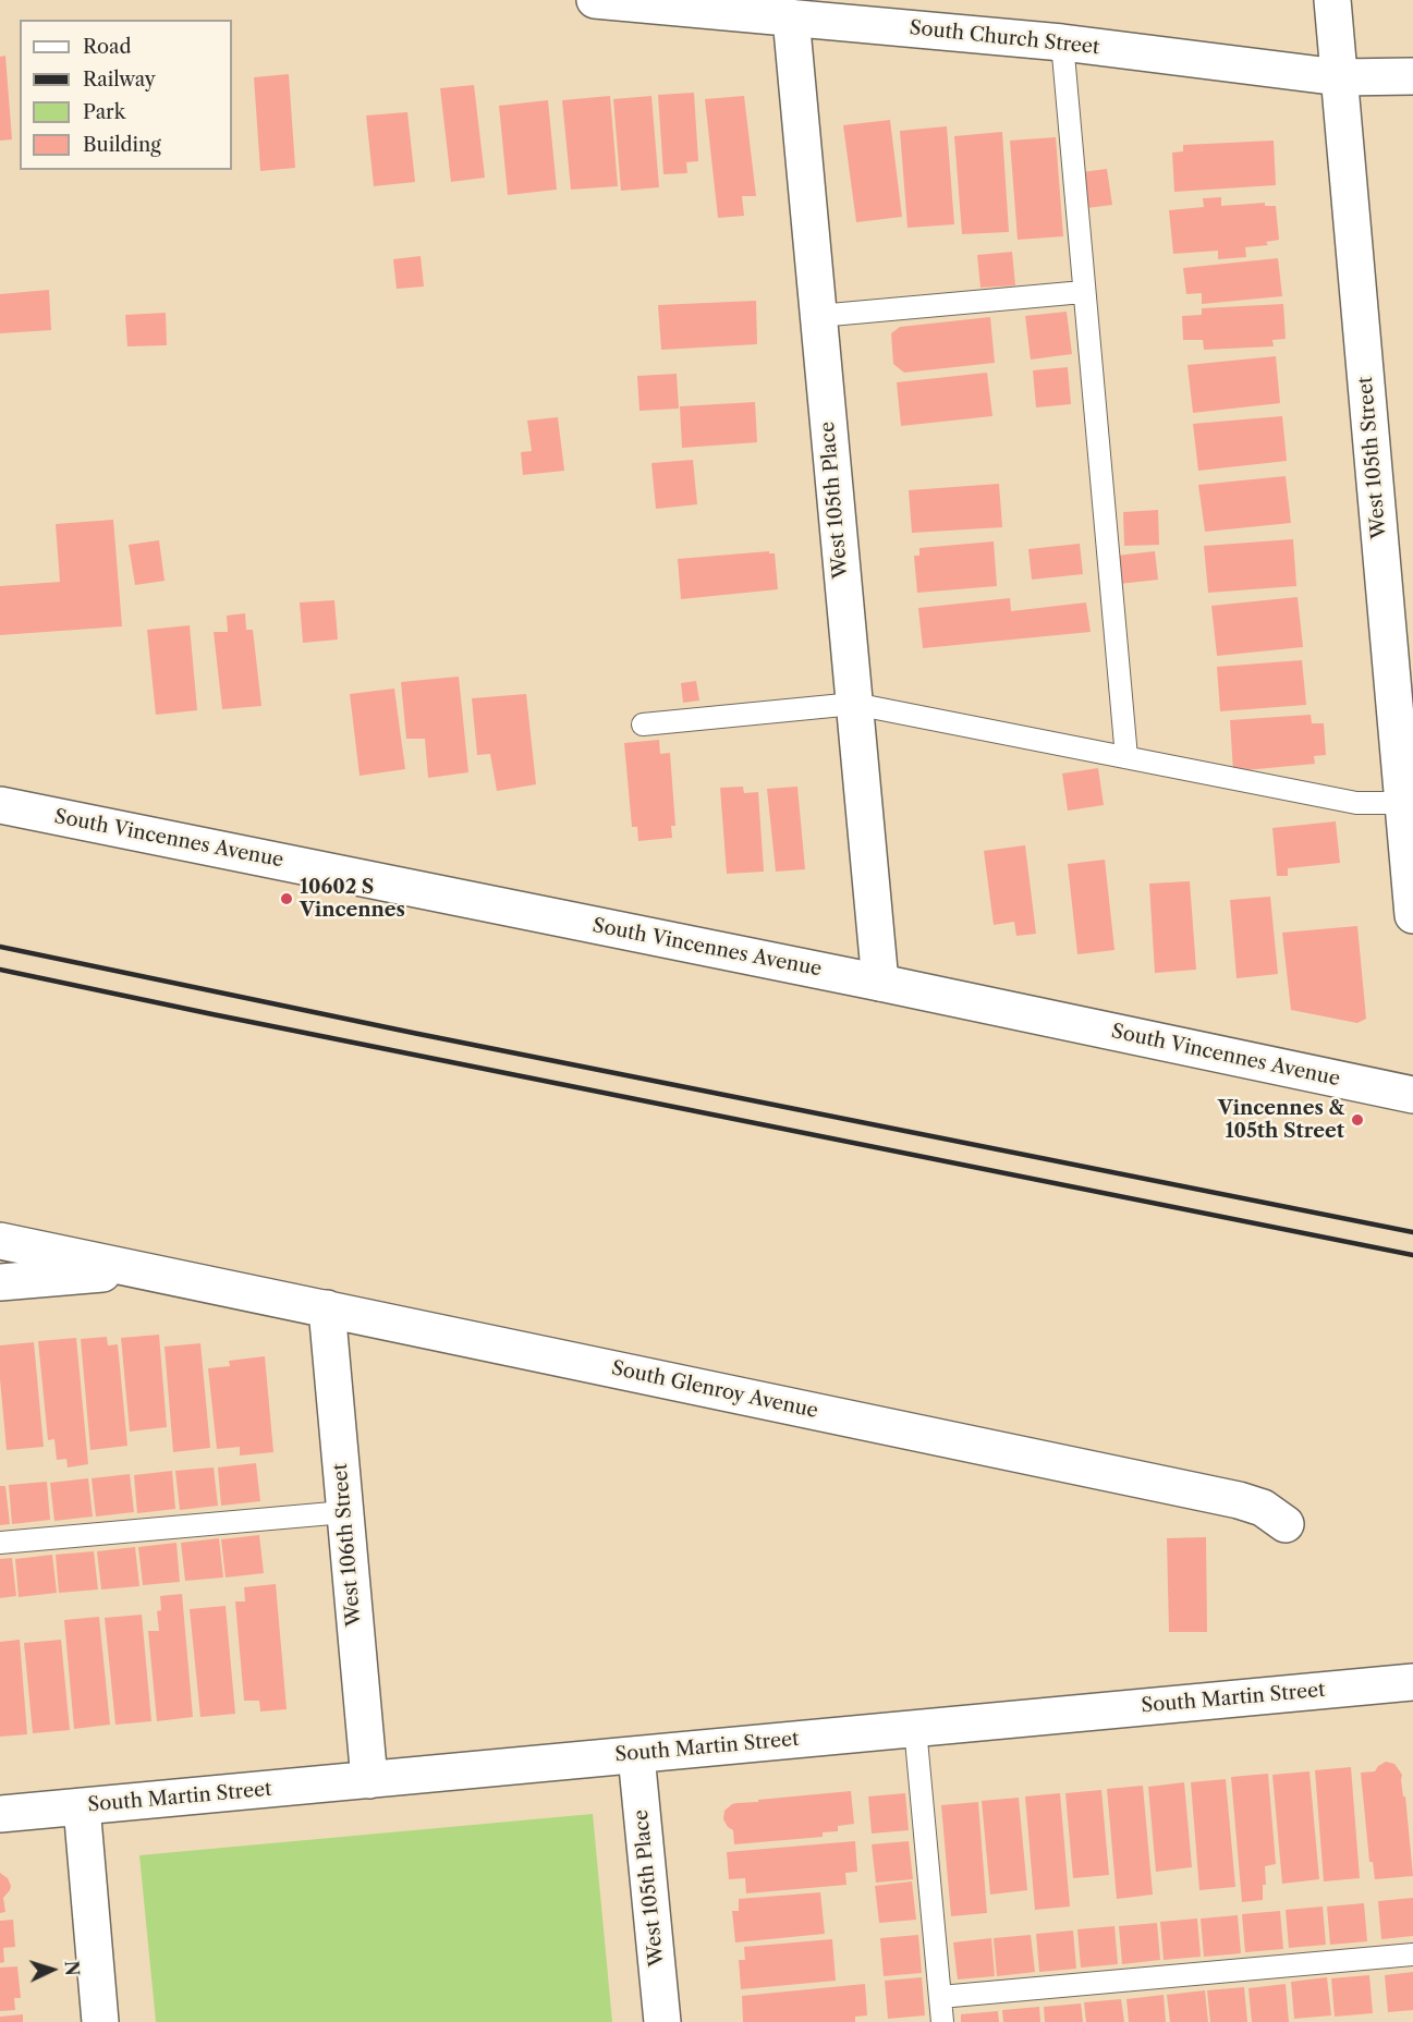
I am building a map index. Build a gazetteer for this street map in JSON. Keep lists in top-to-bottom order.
{
  "streets": {
    "street": [
      "South Church Street",
      "West 105th Street",
      "West 105th Place",
      "South Vincennes Avenue",
      "South Glenroy Avenue",
      "West 106th Street",
      "South Martin Street"
    ]
  },
  "crossings": [
    ["South Church Street", "West 105th Street"],
    ["South Church Street", "West 105th Place"],
    ["West 105th Place", "South Vincennes Avenue"],
    ["West 105th Place", "South Martin Street"],
    ["South Glenroy Avenue", "West 106th Street"],
    ["West 106th Street", "South Martin Street"]
  ],
  "places": ["10602 S Vincennes", "Vincennes & 105th Street"],
  "legend": [
    "Road",
    "Railway",
    "Park",
    "Building"
  ],
  "north": "right"
}
